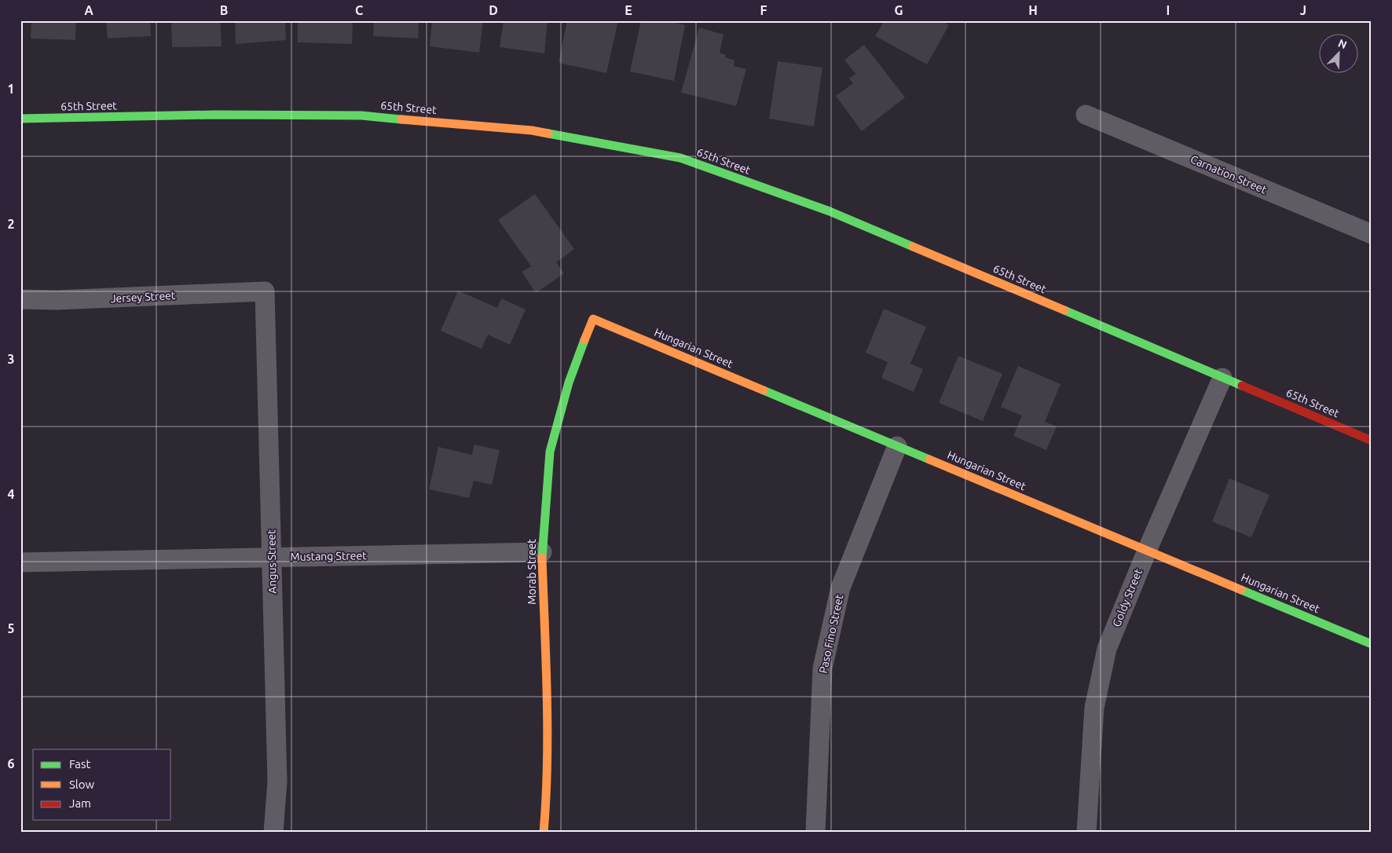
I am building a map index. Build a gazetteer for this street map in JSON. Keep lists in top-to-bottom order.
{
  "streets": {
    "street": [
      "65th Street",
      "Carnation Street",
      "Jersey Street",
      "Hungarian Street",
      "Mustang Street",
      "Angus Street",
      "Morab Street",
      "Goldy Street",
      "Paso Fino Street"
    ]
  },
  "crossings": [
    ["65th Street", "Goldy Street"],
    ["Jersey Street", "Angus Street"],
    ["Hungarian Street", "Morab Street"],
    ["Hungarian Street", "Goldy Street"],
    ["Hungarian Street", "Paso Fino Street"],
    ["Mustang Street", "Angus Street"],
    ["Mustang Street", "Morab Street"]
  ],
  "legend": ["Fast", "Slow", "Jam"],
  "north": "top right",
  "grid": {
    "columns": [
      "A",
      "B",
      "C",
      "D",
      "E",
      "F",
      "G",
      "H",
      "I",
      "J"
    ],
    "rows": [
      "1",
      "2",
      "3",
      "4",
      "5",
      "6"
    ]
  }
}
